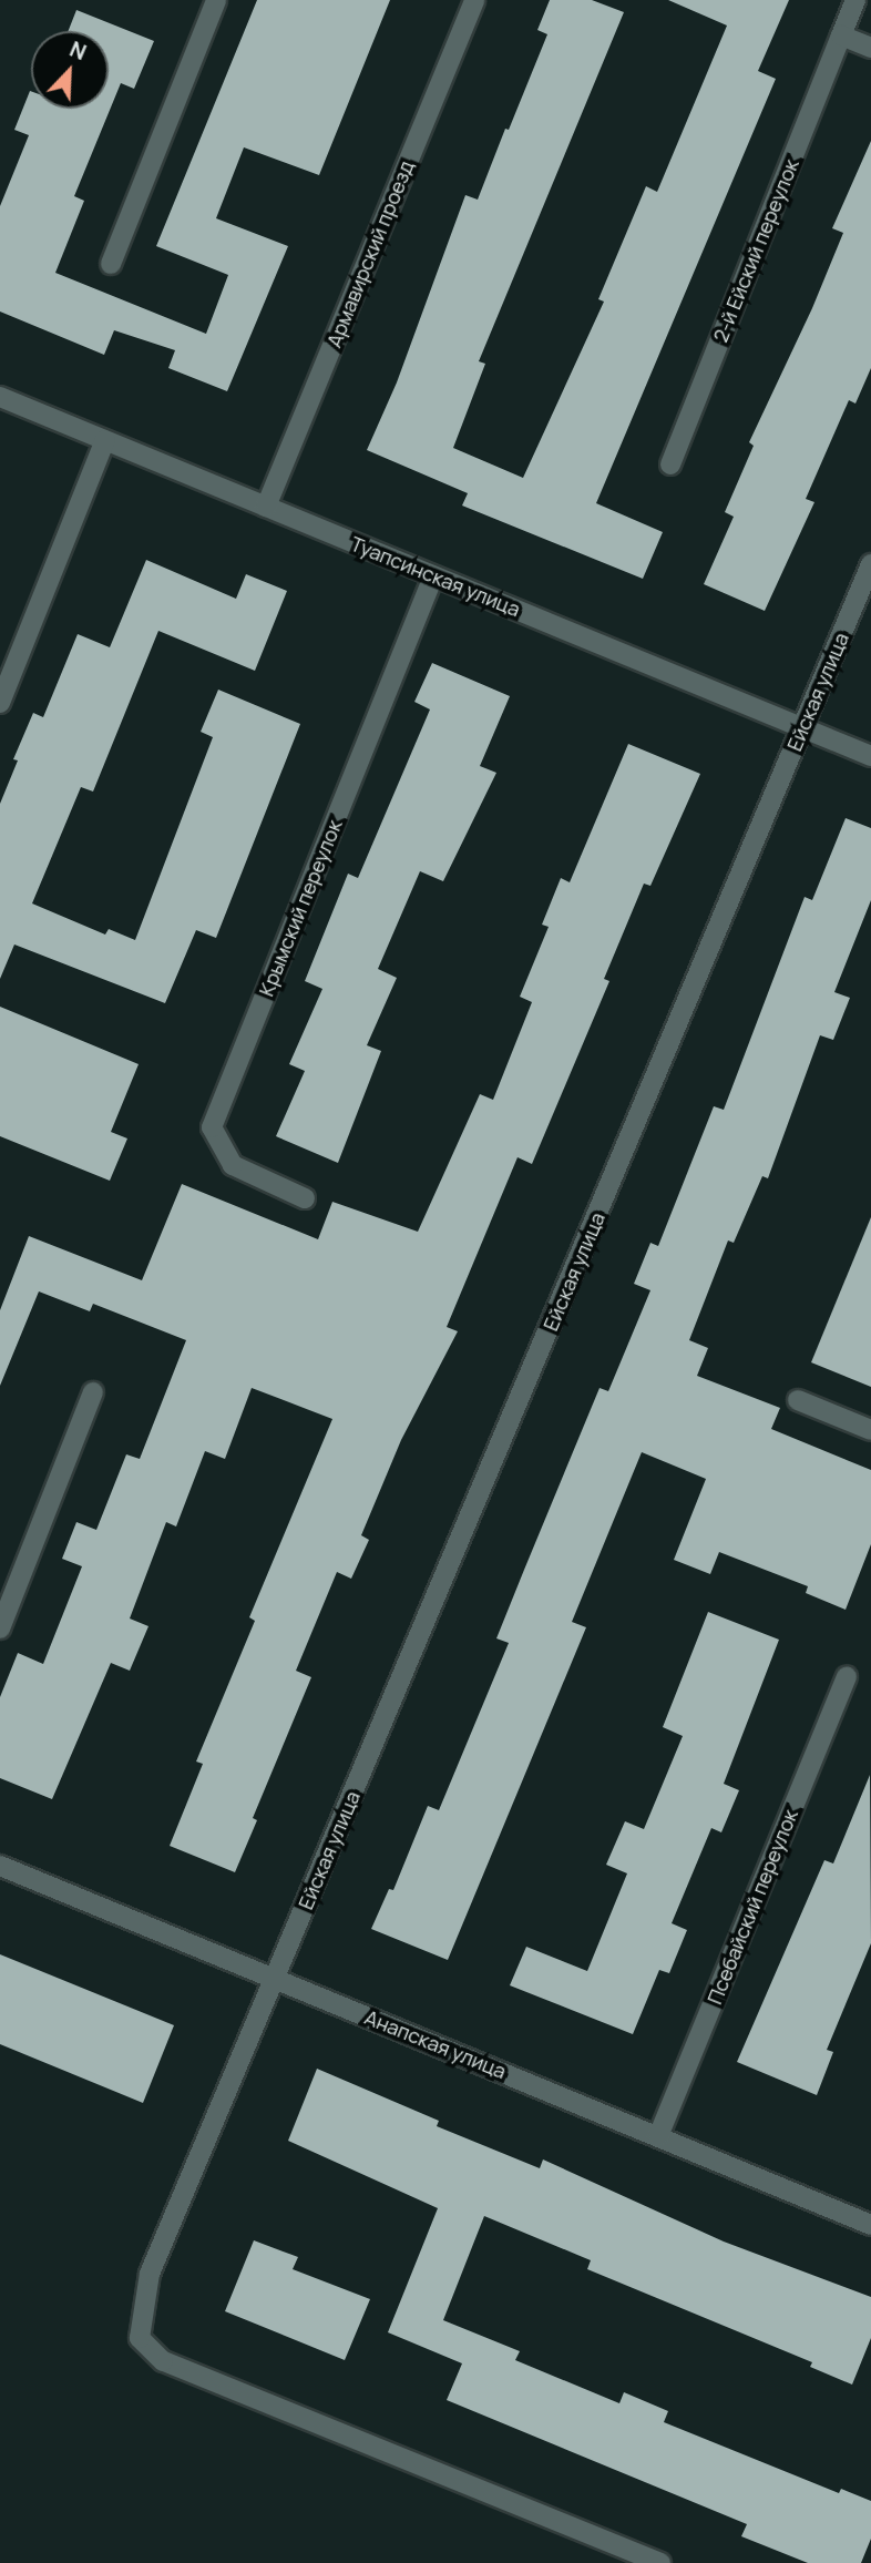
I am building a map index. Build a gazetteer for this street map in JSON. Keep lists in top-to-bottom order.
{
  "streets": {
    "street": [
      "2-й Ейский переулок",
      "Армавирский проезд",
      "Туапсинская улица",
      "Ейская улица",
      "Крымский переулок",
      "Псебайский переулок",
      "Анапская улица"
    ]
  },
  "crossings": [
    ["Армавирский проезд", "Туапсинская улица"],
    ["Туапсинская улица", "Ейская улица"],
    ["Туапсинская улица", "Крымский переулок"],
    ["Ейская улица", "Анапская улица"],
    ["Псебайский переулок", "Анапская улица"]
  ],
  "north": "top right"
}
